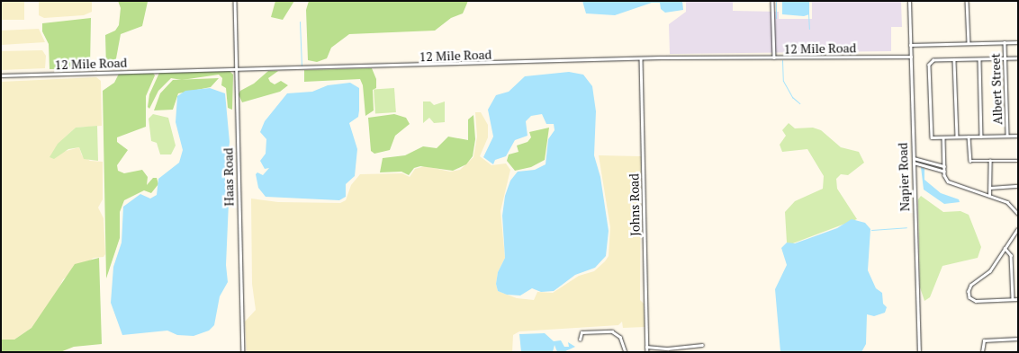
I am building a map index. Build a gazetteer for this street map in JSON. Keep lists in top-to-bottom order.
{
  "streets": {
    "street": [
      "12 Mile Road",
      "Albert Street",
      "Haas Road",
      "Napier Road",
      "Johns Road"
    ]
  },
  "crossings": [
    ["12 Mile Road", "Haas Road"],
    ["12 Mile Road", "Napier Road"],
    ["12 Mile Road", "Johns Road"]
  ]
}
